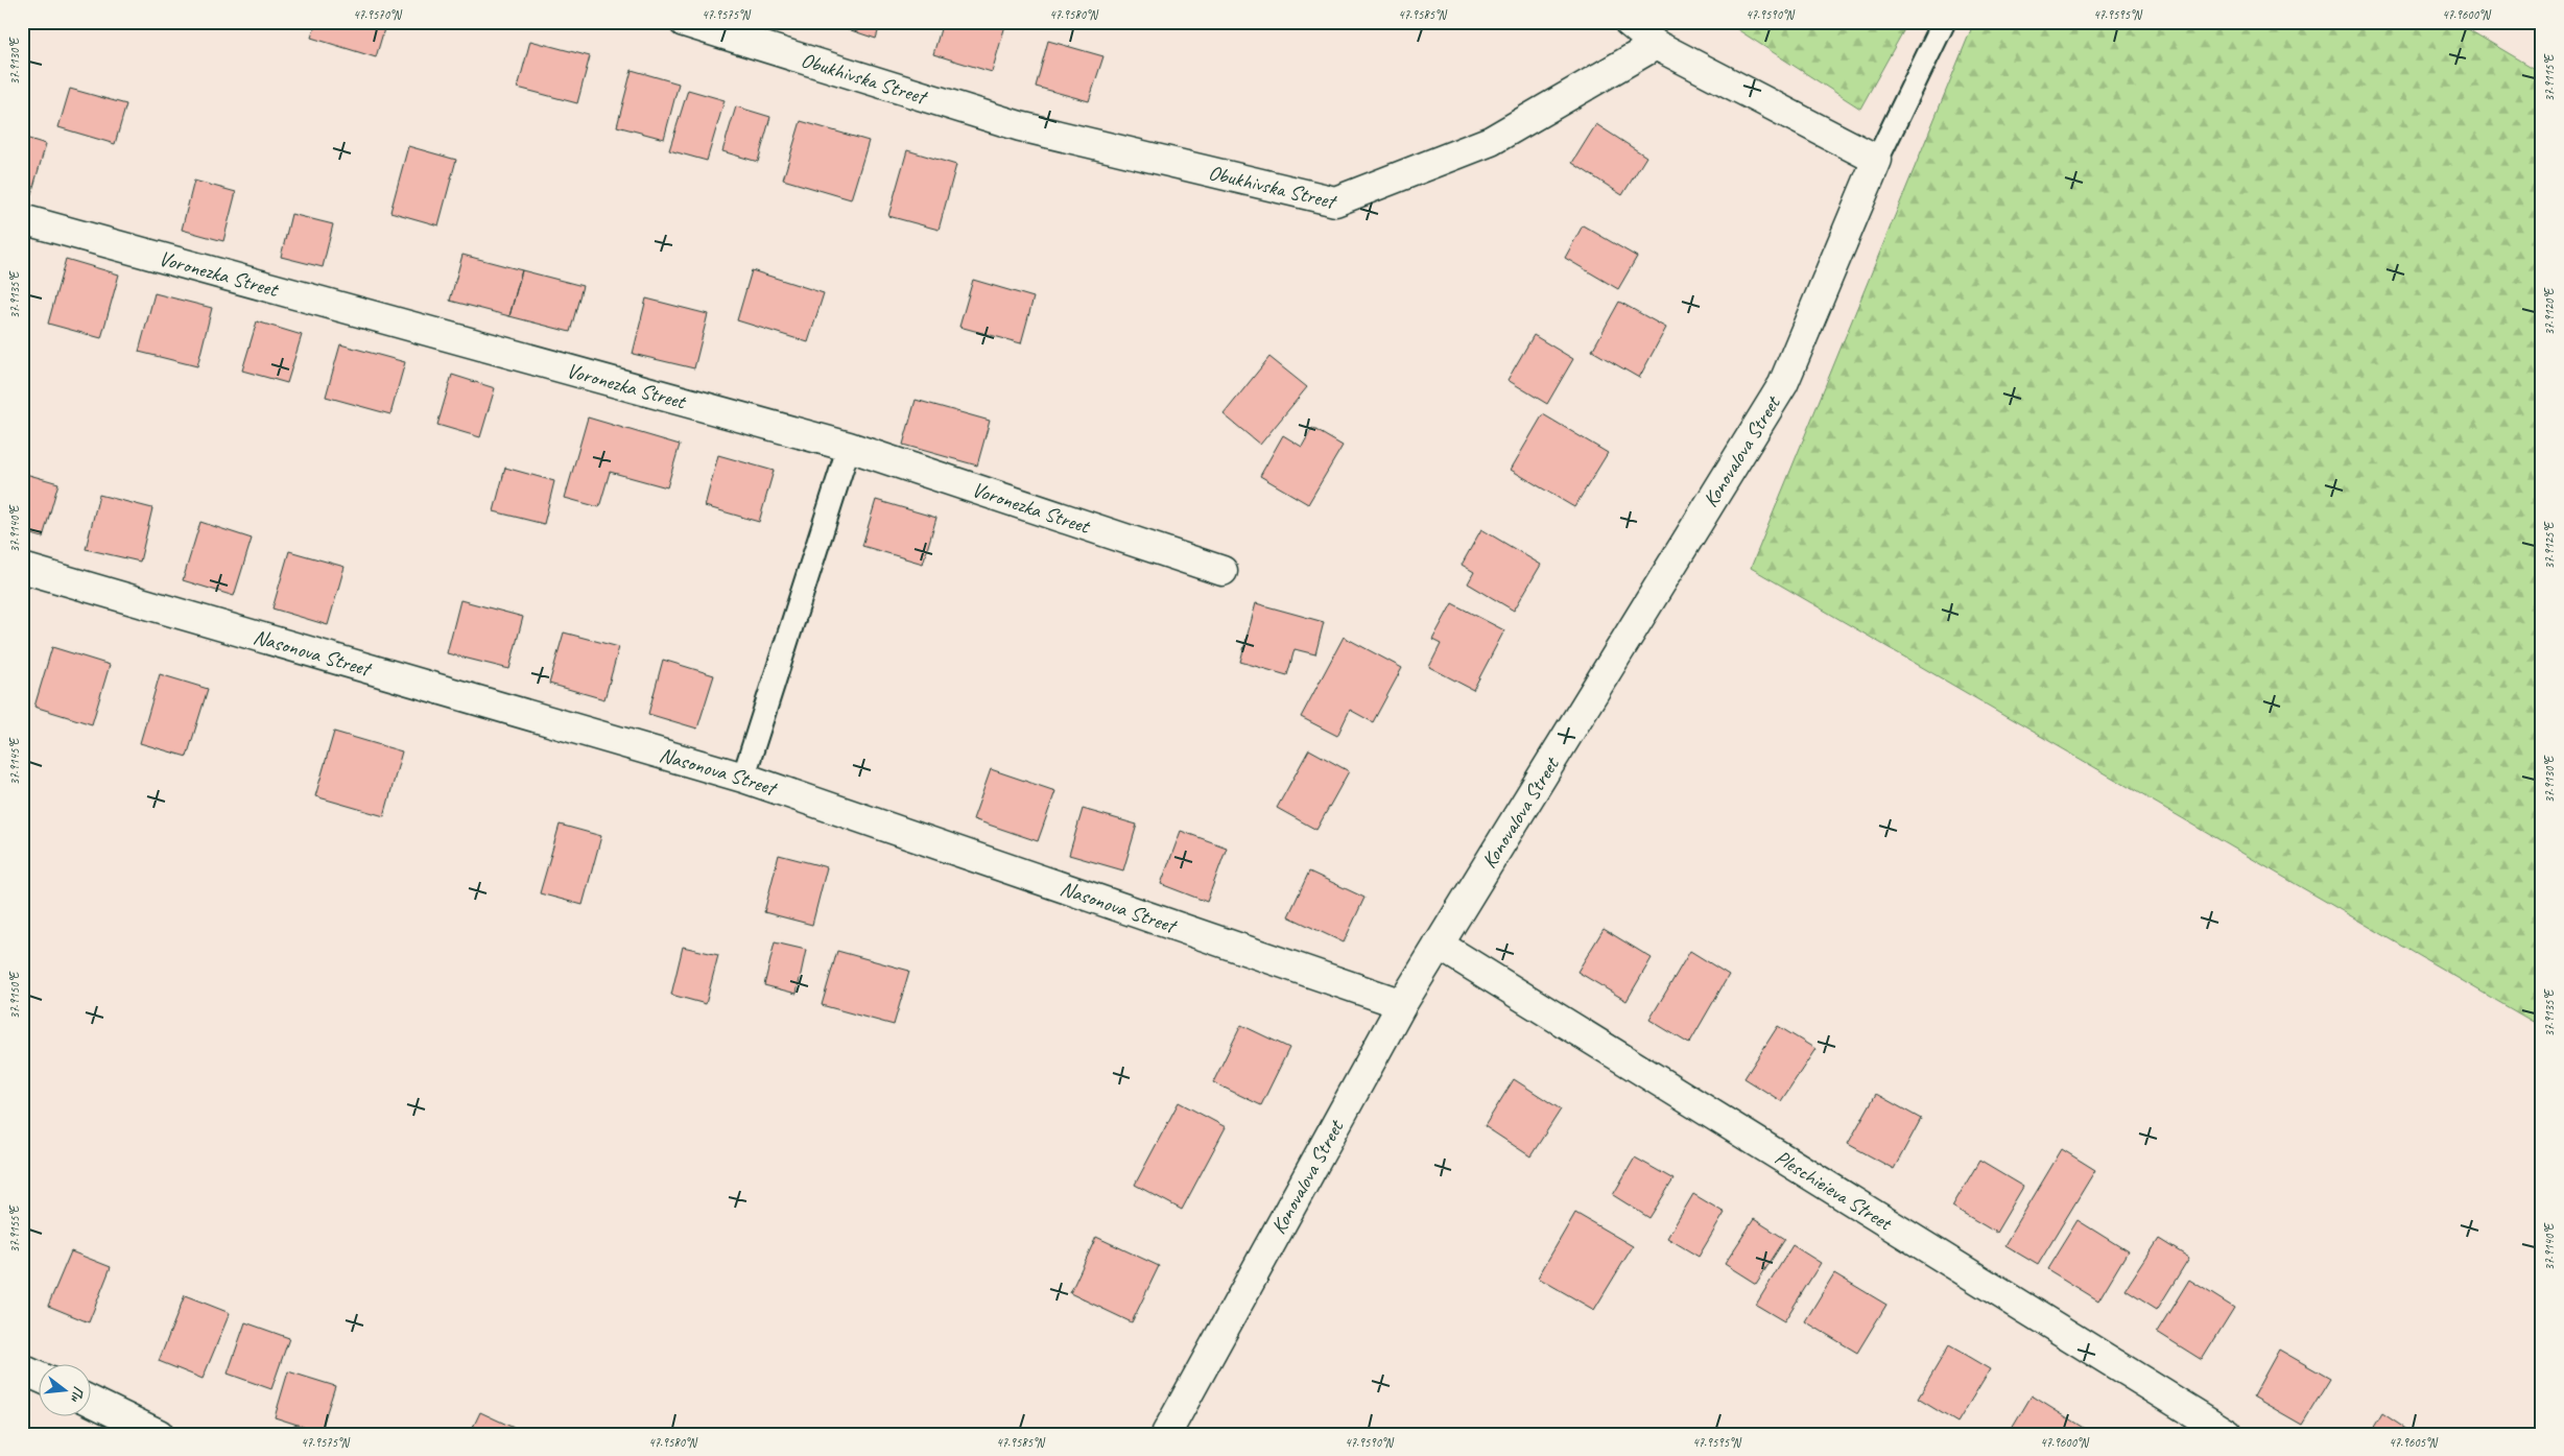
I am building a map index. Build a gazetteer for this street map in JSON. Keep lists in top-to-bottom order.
{
  "streets": {
    "street": [
      "Obukhivska Street",
      "Voronezka Street",
      "Konovalova Street",
      "Nasonova Street",
      "Pleschieieva Street"
    ]
  },
  "crossings": [
    ["Konovalova Street", "Nasonova Street"],
    ["Konovalova Street", "Pleschieieva Street"]
  ],
  "north": "right",
  "coordinates": [
    "47.9570°N",
    "47.9575°N",
    "47.9580°N",
    "47.9585°N",
    "47.9590°N",
    "47.9595°N",
    "47.9600°N",
    "37.9130°E",
    "37.9115°E",
    "37.9135°E",
    "37.9120°E",
    "37.9140°E",
    "37.9125°E",
    "37.9145°E",
    "37.9150°E",
    "37.9155°E",
    "47.9605°N"
  ]
}
